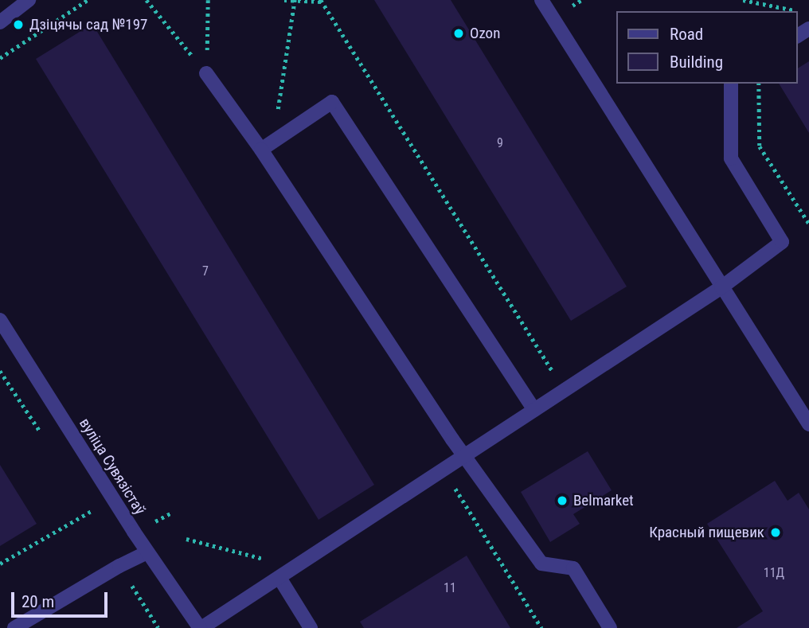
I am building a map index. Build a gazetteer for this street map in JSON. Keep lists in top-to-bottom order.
{
  "streets": {
    "street": ["вуліца Сувязістаў"]
  },
  "places": [
    "Дзіцячы сад №197",
    "Ozon",
    "Belmarket",
    "Красный пищевик"
  ],
  "house_numbers": [
    "9",
    "7",
    "11Д",
    "11"
  ],
  "legend": ["Road", "Building"],
  "scale_bar": "20 m"
}
